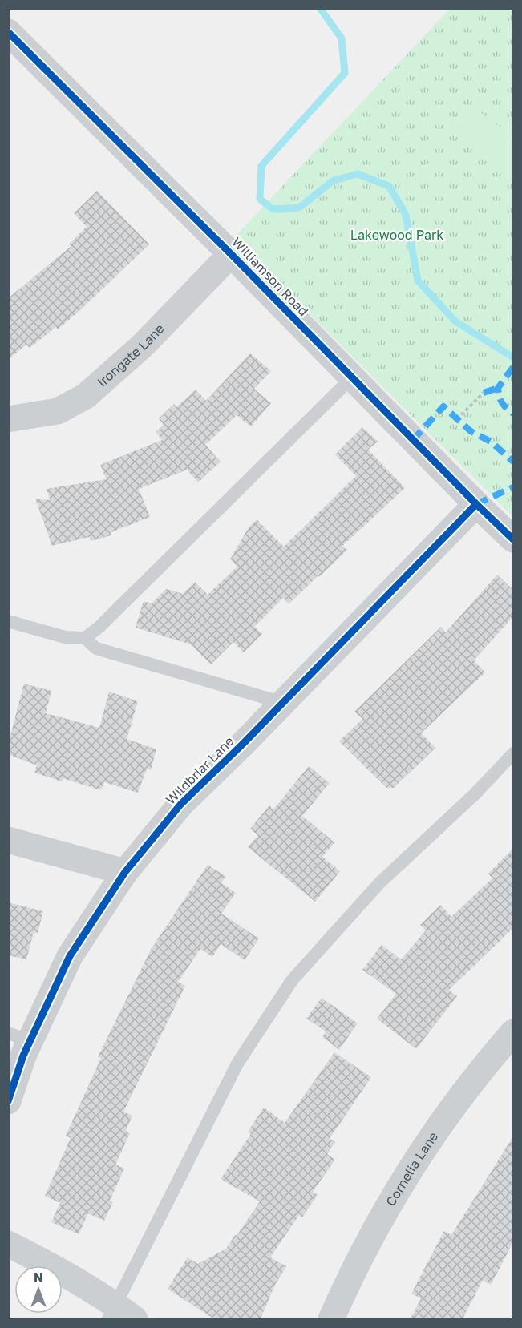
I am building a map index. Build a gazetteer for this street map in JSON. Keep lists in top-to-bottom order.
{
  "streets": {
    "street": [
      "Williamson Road",
      "Irongate Lane",
      "Wildbriar Lane",
      "Cornelia Lane"
    ]
  },
  "crossings": [
    ["Williamson Road", "Irongate Lane"],
    ["Williamson Road", "Wildbriar Lane"]
  ],
  "parks": ["Lakewood Park"],
  "north": "top"
}
